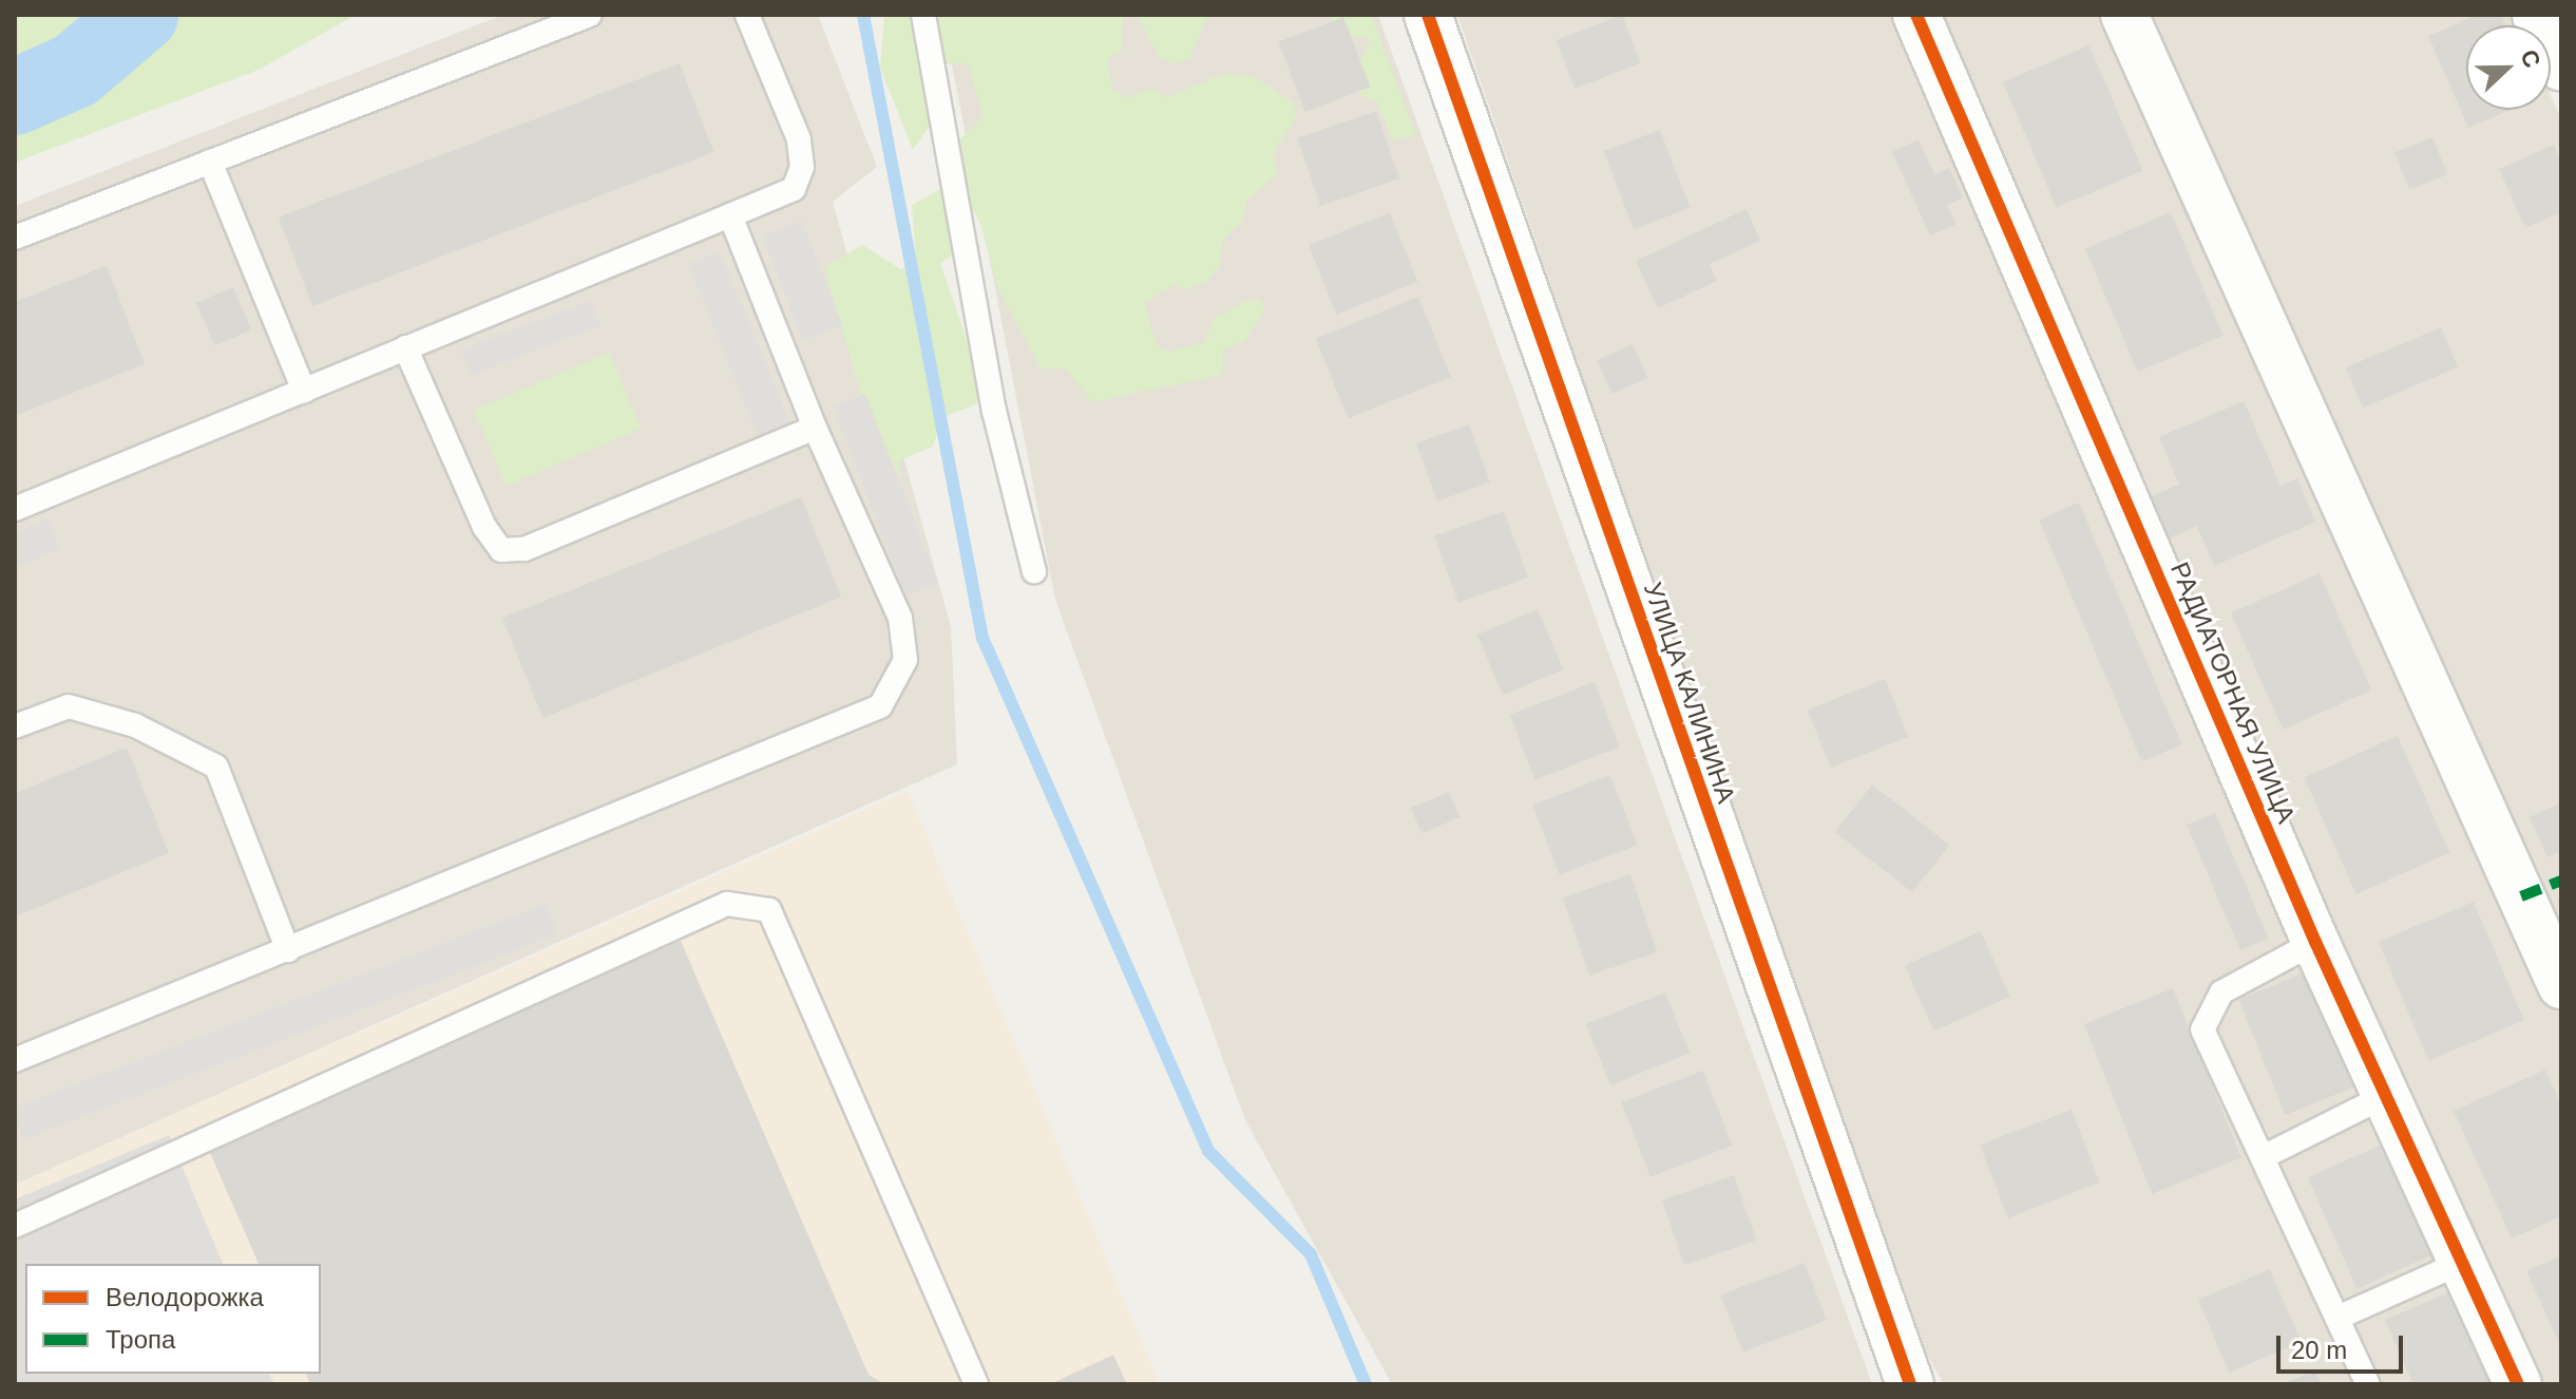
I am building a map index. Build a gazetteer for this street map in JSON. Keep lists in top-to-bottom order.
{
  "streets": {
    "street": ["УЛИЦА КАЛИНИНА", "РАДИАТОРНАЯ УЛИЦА"]
  },
  "legend": ["Велодорожка", "Тропа"],
  "scale_bar": "20 m",
  "north": "right"
}
